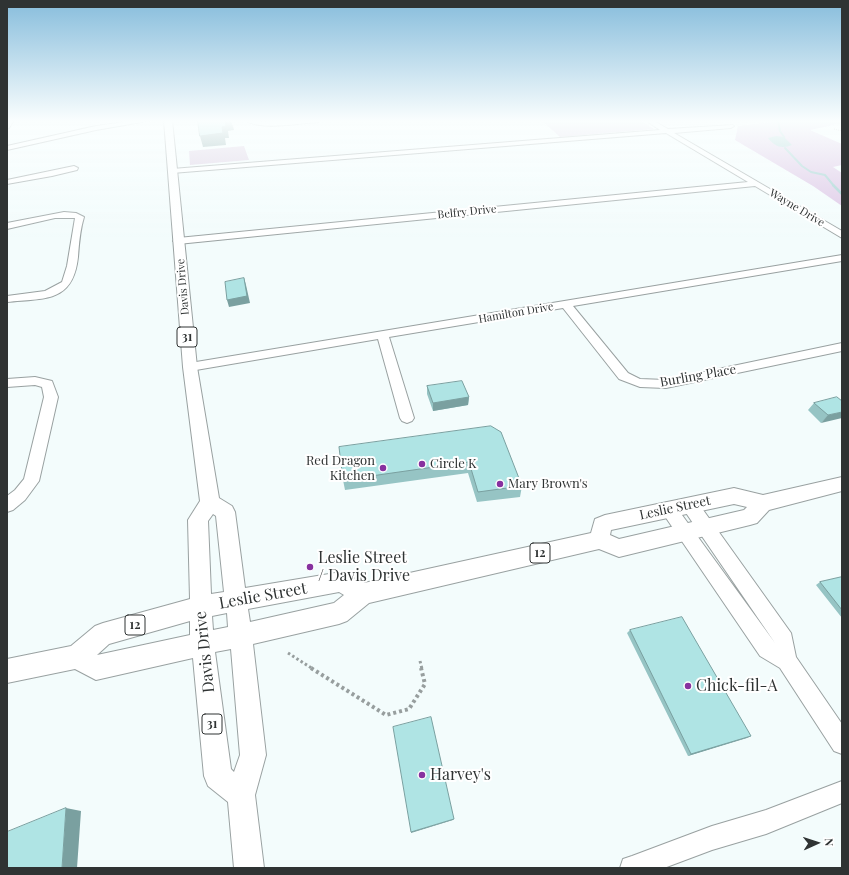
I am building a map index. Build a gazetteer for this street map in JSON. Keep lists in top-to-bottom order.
{
  "streets": {
    "main road": [
      "Davis Drive",
      "31",
      "Leslie Street",
      "12"
    ],
    "street": [
      "Wayne Drive",
      "Belfry Drive",
      "Hamilton Drive",
      "Burling Place"
    ]
  },
  "crossings": [
    ["Wayne Drive", "Belfry Drive"],
    ["Belfry Drive", "Davis Drive"],
    ["Davis Drive", "Hamilton Drive"],
    ["Davis Drive", "Leslie Street"],
    ["Davis Drive", "12"],
    ["Hamilton Drive", "Burling Place"],
    ["Leslie Street", "12"]
  ],
  "places": [
    "Circle K",
    "Red Dragon Kitchen",
    "Mary Brown's",
    "Leslie Street / Davis Drive",
    "Chick-fil-A",
    "Harvey's"
  ],
  "north": "right"
}
